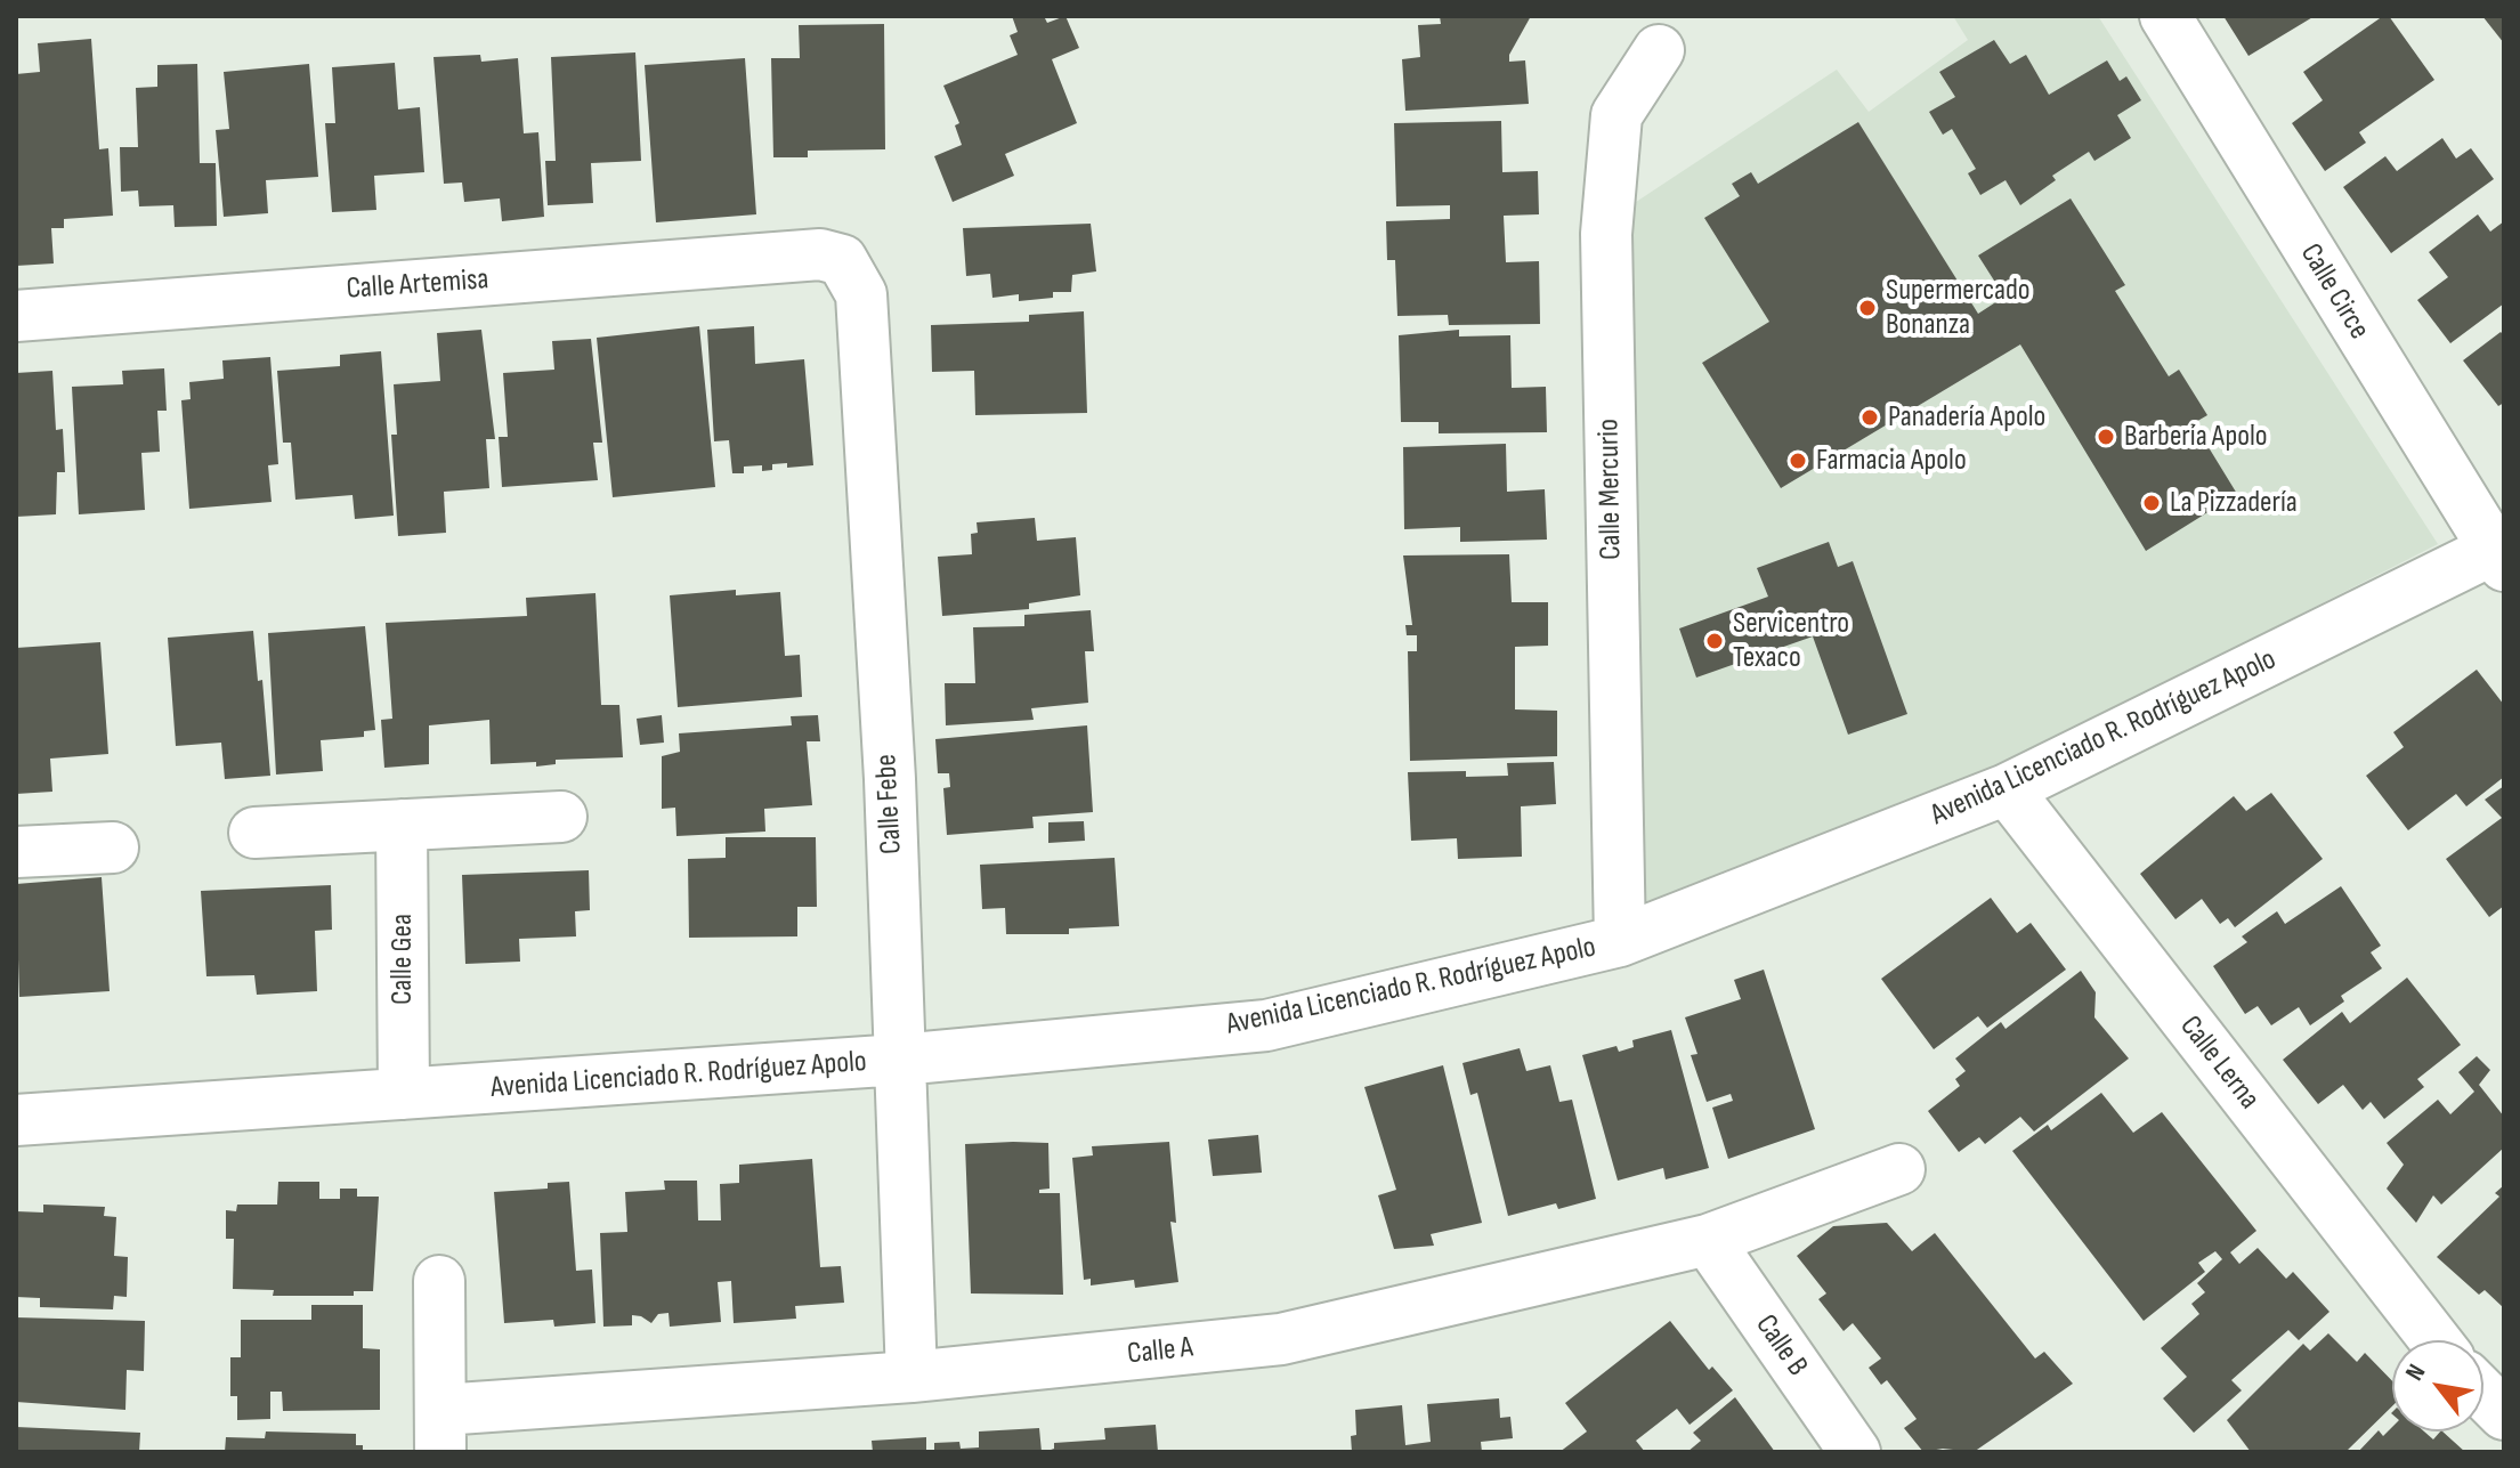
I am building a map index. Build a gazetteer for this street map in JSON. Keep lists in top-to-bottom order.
{
  "streets": {
    "street": [
      "Calle Artemisa",
      "Calle Circe",
      "Calle Mercurio",
      "Avenida Licenciado R. Rodríguez Apolo",
      "Calle Febe",
      "Calle Gea",
      "Calle Lerna",
      "Calle B",
      "Calle A"
    ]
  },
  "crossings": [
    ["Calle Artemisa", "Calle Febe"],
    ["Calle Circe", "Avenida Licenciado R. Rodríguez Apolo"],
    ["Calle Mercurio", "Avenida Licenciado R. Rodríguez Apolo"],
    ["Avenida Licenciado R. Rodríguez Apolo", "Calle Febe"],
    ["Avenida Licenciado R. Rodríguez Apolo", "Calle Gea"],
    ["Avenida Licenciado R. Rodríguez Apolo", "Calle Lerna"],
    ["Calle Febe", "Calle A"],
    ["Calle B", "Calle A"]
  ],
  "places": [
    "Supermercado Bonanza",
    "Panadería Apolo",
    "Barbería Apolo",
    "Farmacia Apolo",
    "La Pizzadería",
    "Servicentro Texaco"
  ],
  "north": "top left"
}
